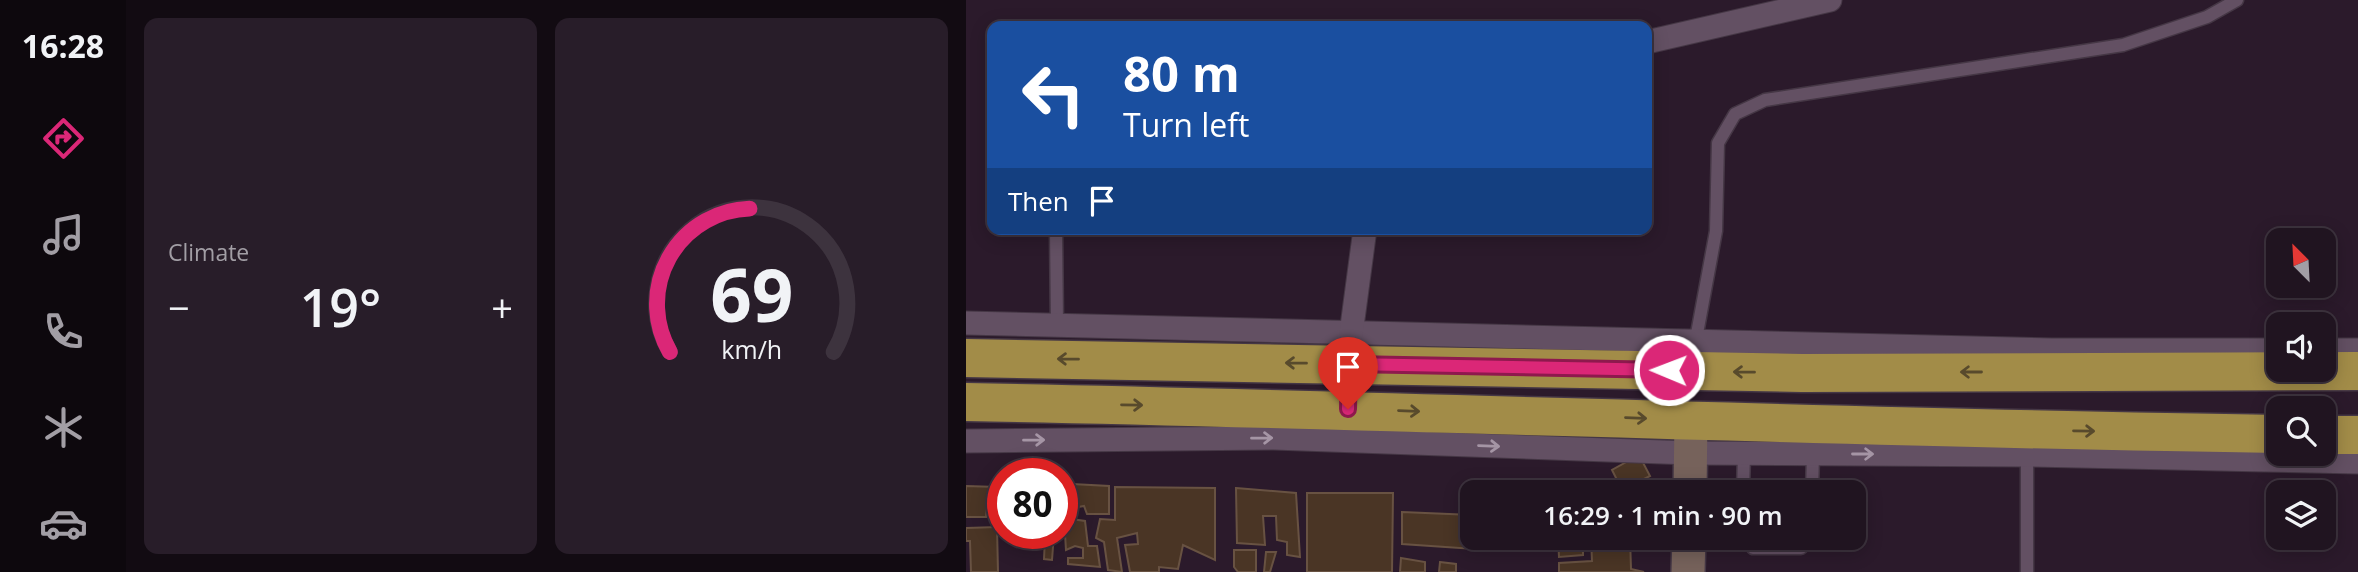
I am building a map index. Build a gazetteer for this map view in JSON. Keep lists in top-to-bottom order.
{
  "north": "top left",
  "page": {
    "tabs": "16:28",
    "tile": "Climate",
    "turn": ["80 m", "Turn left"],
    "then": "Then",
    "heat": ["−", "19°", "+"],
    "limit": "80",
    "trip": "16:29 · 1 min · 90 m",
    "gauge": ["69", "km/h"]
  }
}
